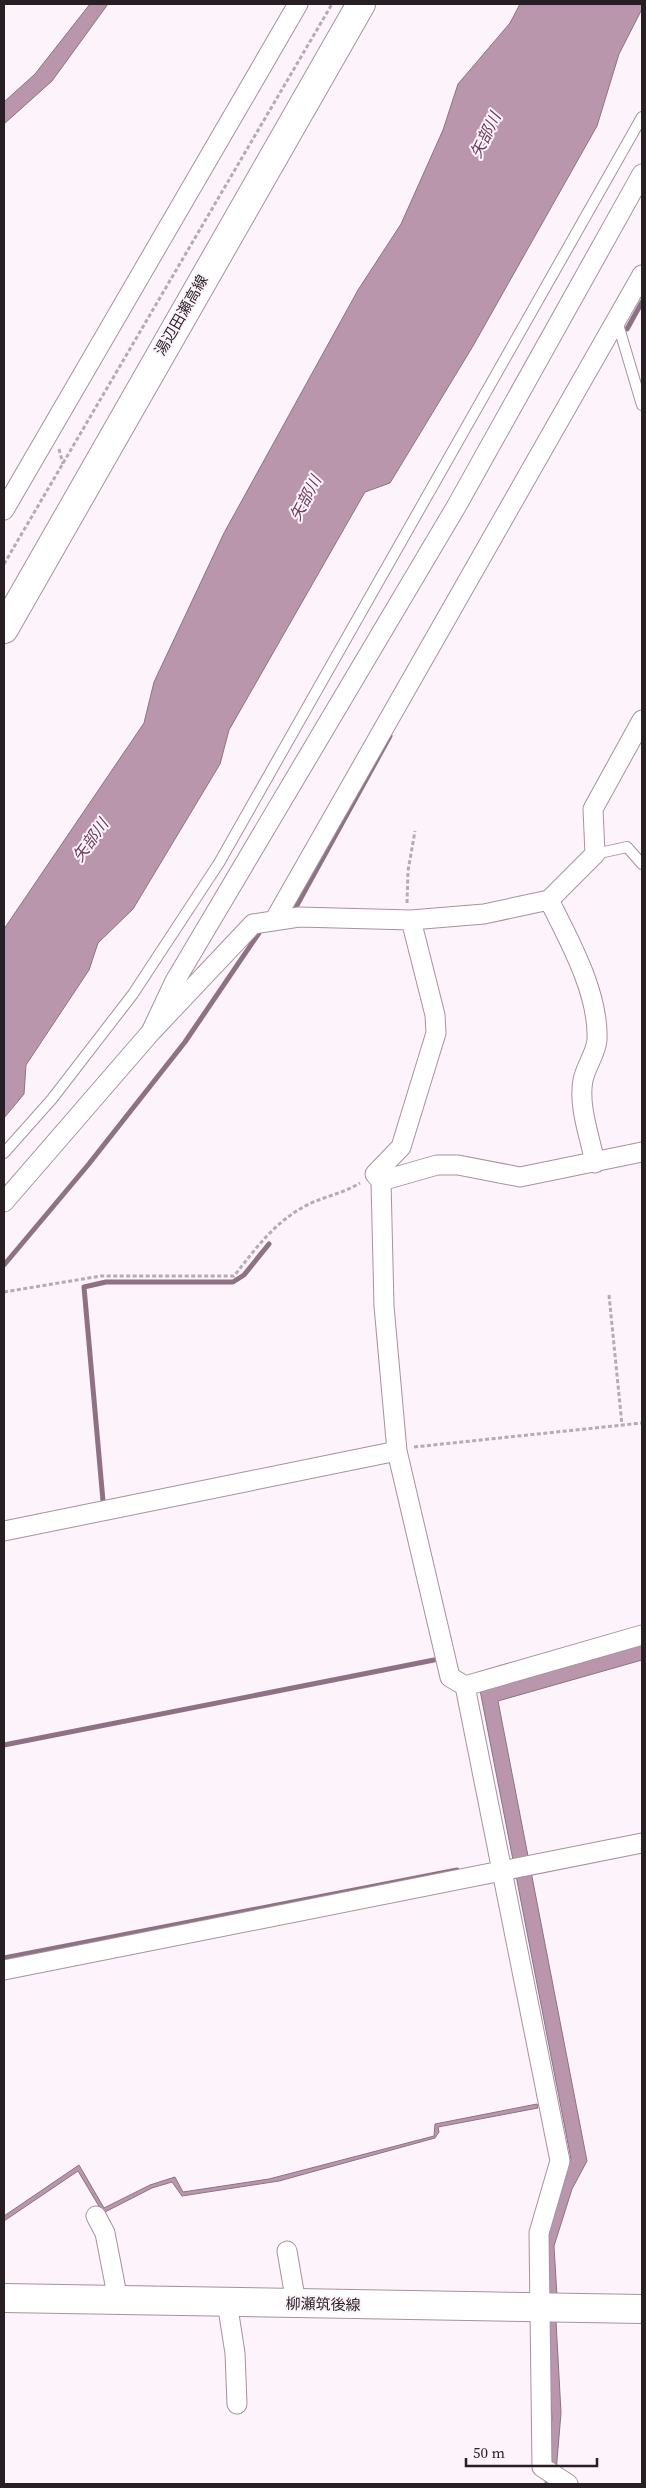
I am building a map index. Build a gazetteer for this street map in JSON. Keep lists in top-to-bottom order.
{
  "streets": {
    "main road": ["湯辺田瀬高線", "柳瀬筑後線"]
  },
  "water": ["矢部川"],
  "scale_bar": "50 m"
}
